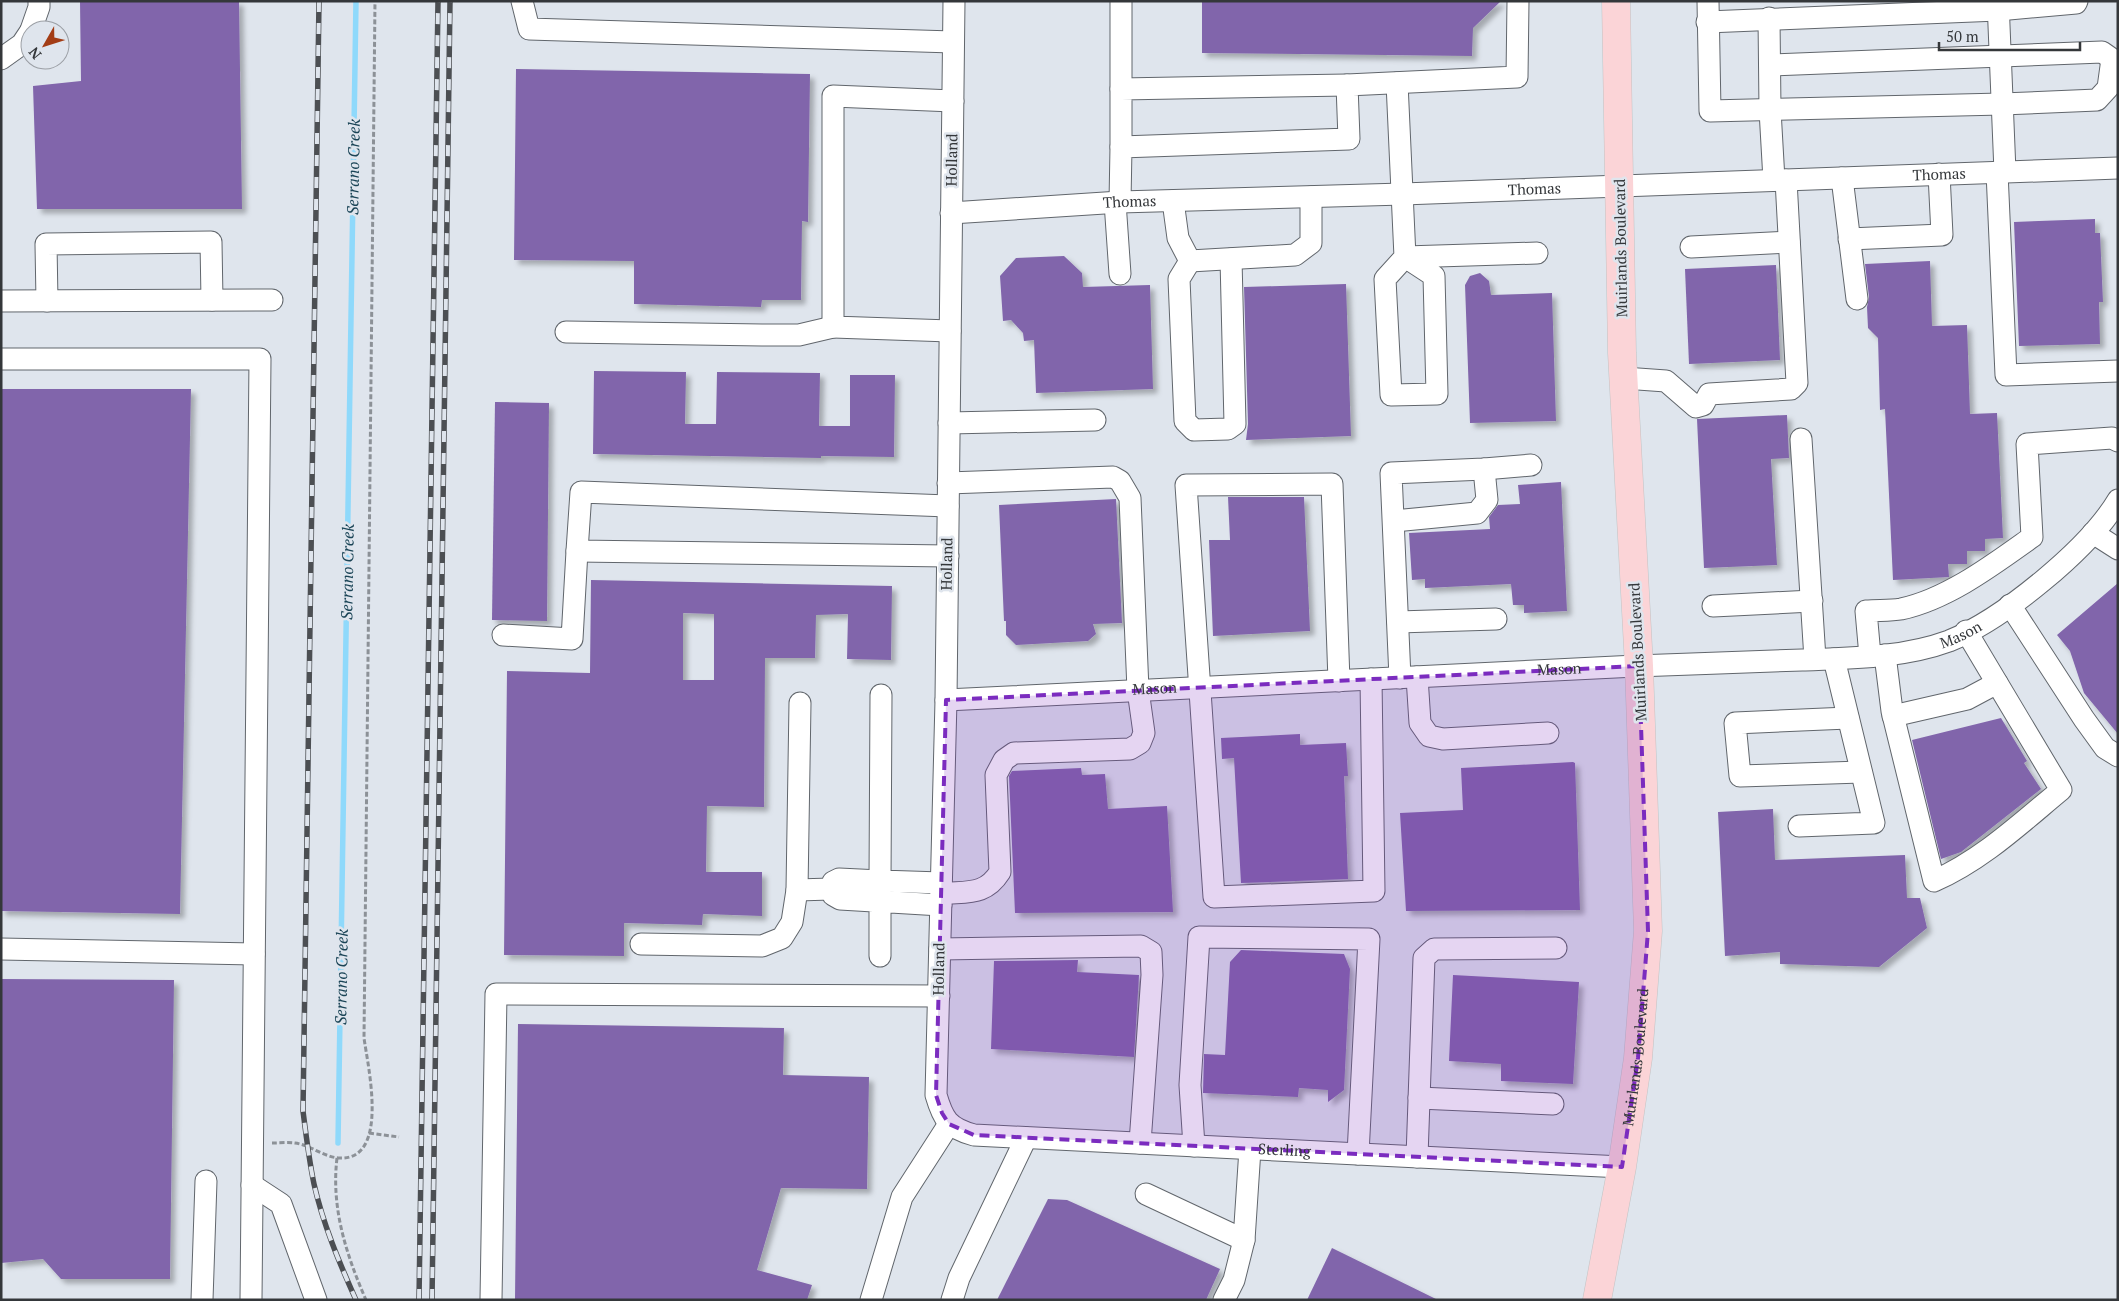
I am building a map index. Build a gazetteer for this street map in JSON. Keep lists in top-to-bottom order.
{
  "streets": {
    "main road": ["Muirlands Boulevard"],
    "street": [
      "Holland",
      "Thomas",
      "Mason",
      "Sterling"
    ]
  },
  "crossings": [
    ["Holland", "Thomas"],
    ["Holland", "Mason"],
    ["Holland", "Sterling"],
    ["Thomas", "Muirlands Boulevard"],
    ["Muirlands Boulevard", "Mason"],
    ["Muirlands Boulevard", "Sterling"]
  ],
  "water": ["Serrano Creek"],
  "scale_bar": "50 m",
  "north": "bottom left"
}
